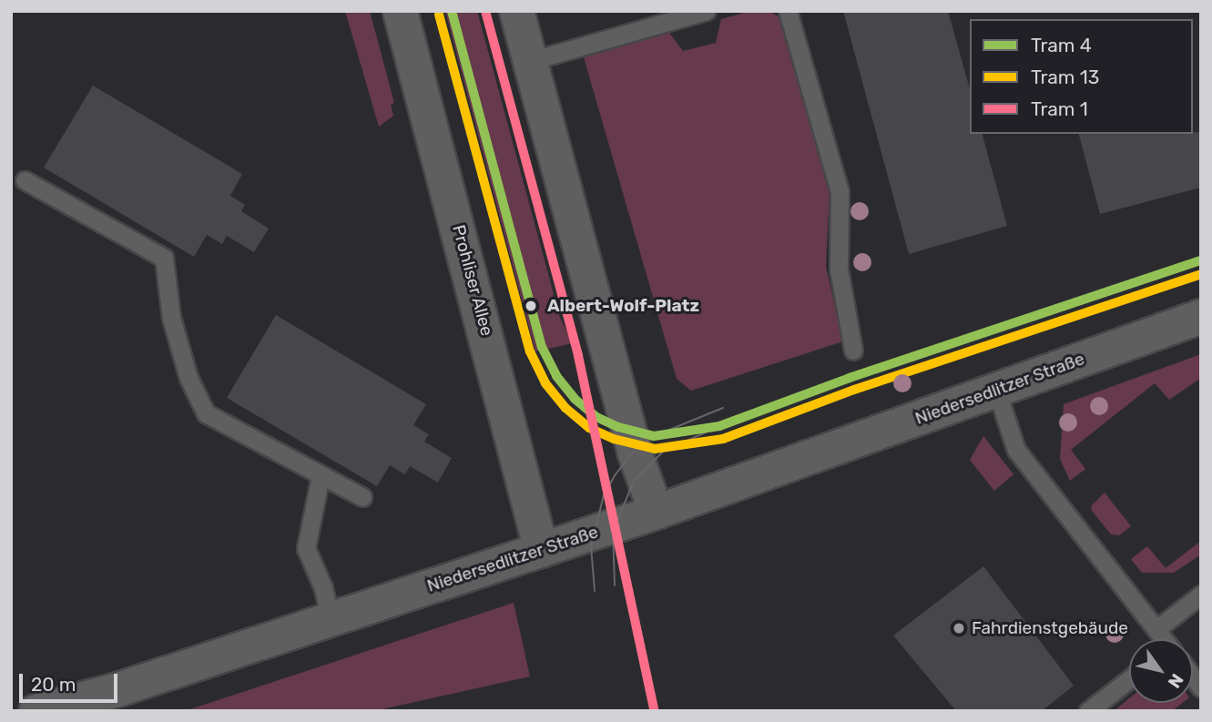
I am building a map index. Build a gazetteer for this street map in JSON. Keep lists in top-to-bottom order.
{
  "streets": {
    "street": ["Prohliser Allee", "Niedersedlitzer Straße"]
  },
  "crossings": [
    ["Prohliser Allee", "Niedersedlitzer Straße"]
  ],
  "places": ["Albert-Wolf-Platz", "Fahrdienstgebäude"],
  "lines": ["tram line 4", "tram line 1", "tram line 13"],
  "legend": ["Tram 4", "Tram 13", "Tram 1"],
  "scale_bar": "20 m",
  "north": "bottom right"
}
